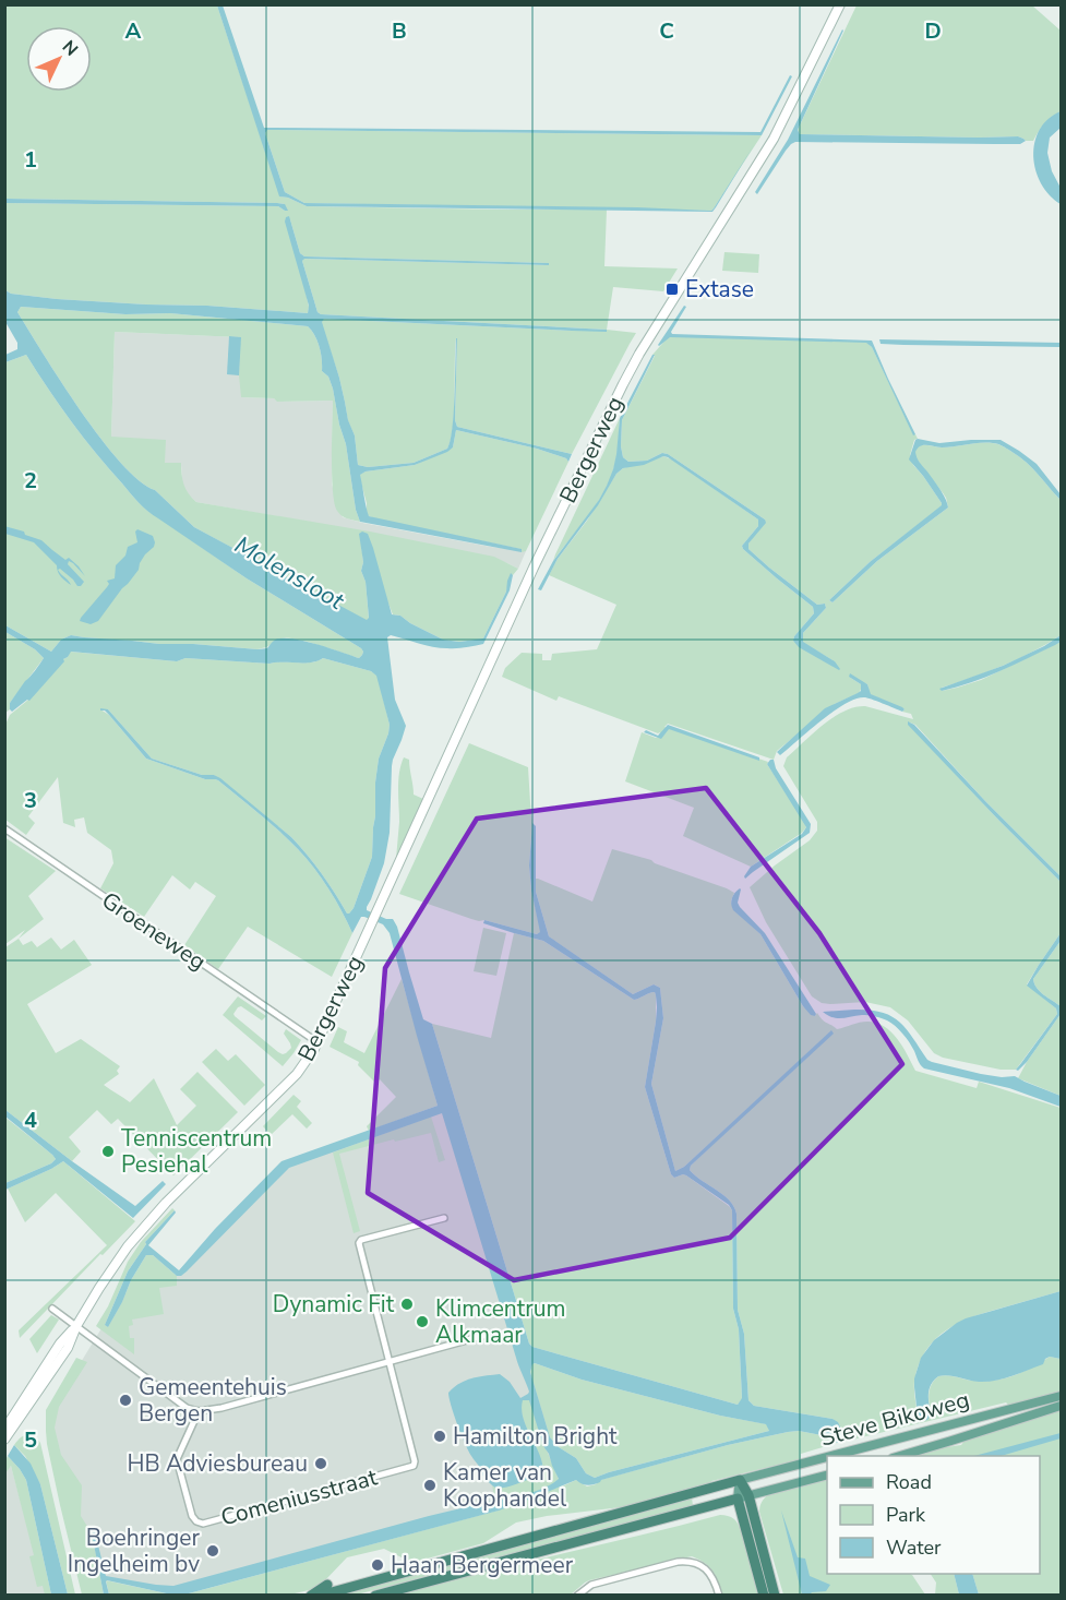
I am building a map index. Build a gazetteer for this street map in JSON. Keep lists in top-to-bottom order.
{
  "streets": {
    "main road": ["Bergerweg", "Steve Bikoweg"],
    "street": ["Groeneweg", "Comeniusstraat"]
  },
  "crossings": [
    ["Bergerweg", "Groeneweg"]
  ],
  "water": ["Molensloot"],
  "places": {
    "transit": ["Extase"],
    "other": [
      "Tenniscentrum Pesiehal",
      "Dynamic Fit",
      "Klimcentrum Alkmaar",
      "Gemeentehuis Bergen",
      "Hamilton Bright",
      "HB Adviesbureau",
      "Kamer van Koophandel",
      "Boehringer Ingelheim bv",
      "Haan Bergermeer"
    ]
  },
  "legend": ["Road", "Park", "Water"],
  "north": "top right",
  "grid": {
    "columns": [
      "A",
      "B",
      "C",
      "D"
    ],
    "rows": [
      "1",
      "2",
      "3",
      "4",
      "5"
    ]
  }
}
